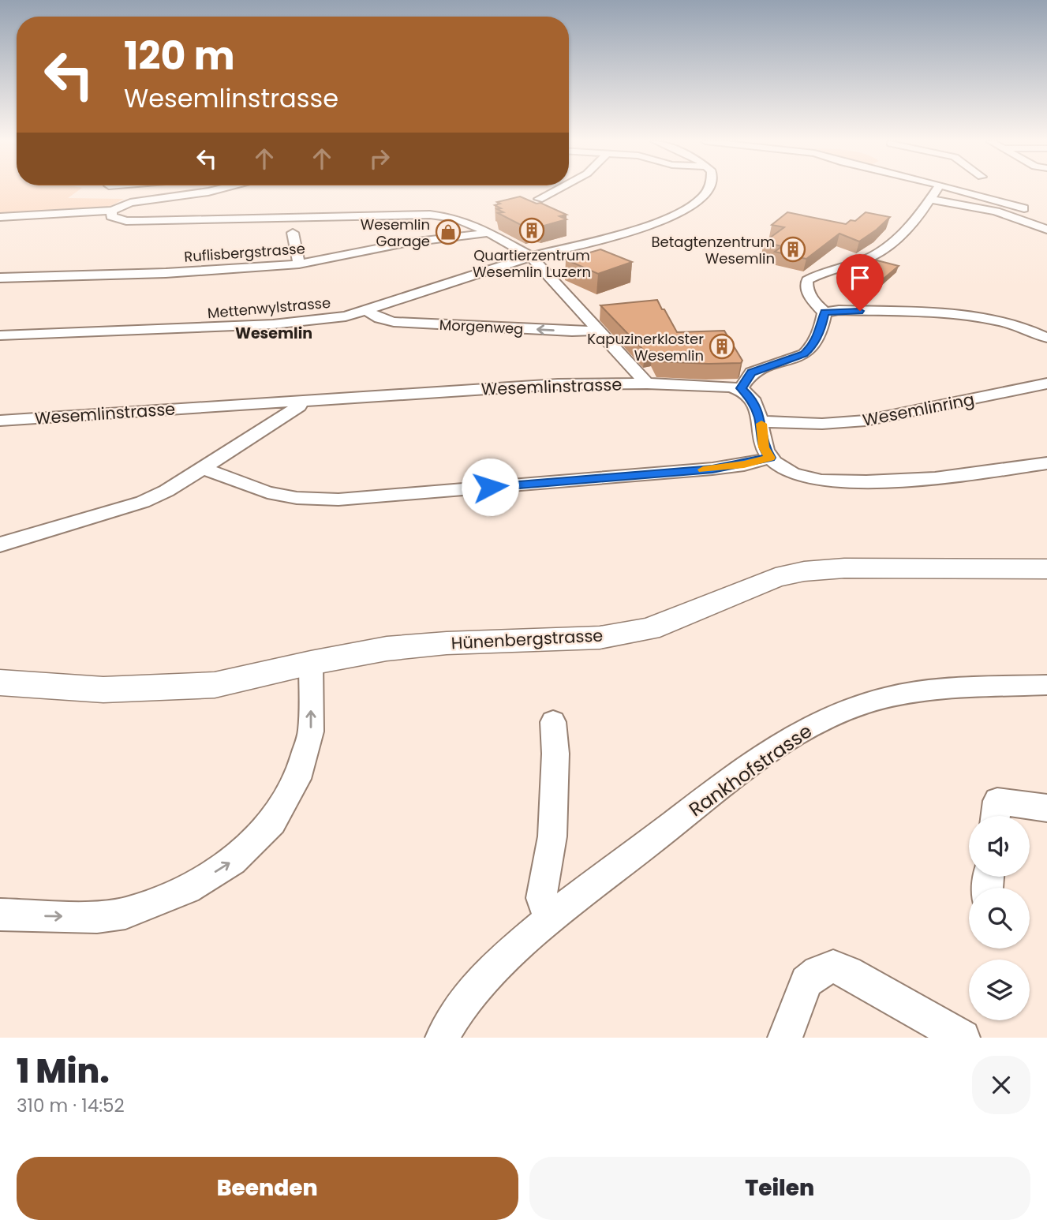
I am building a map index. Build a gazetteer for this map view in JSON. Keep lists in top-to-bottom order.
{
  "streets": {
    "street": [
      "Ruflisbergstrasse",
      "Mettenwylstrasse",
      "Morgenweg",
      "Wesemlinstrasse",
      "Wesemlinring",
      "Hünenbergstrasse",
      "Rankhofstrasse"
    ]
  },
  "crossings": [
    ["Mettenwylstrasse", "Morgenweg"]
  ],
  "districts": ["Wesemlin"],
  "places": {
    "building": ["Quartierzentrum Wesemlin Luzern", "Betagtenzentrum Wesemlin", "Kapuzinerkloster Wesemlin"],
    "shop": ["Wesemlin Garage"]
  },
  "page": {
    "turn": ["120 m", "Wesemlinstrasse"],
    "heading": ["1 Min.", "310 m · 14:52"],
    "buttons": ["Beenden", "Teilen"]
  }
}
